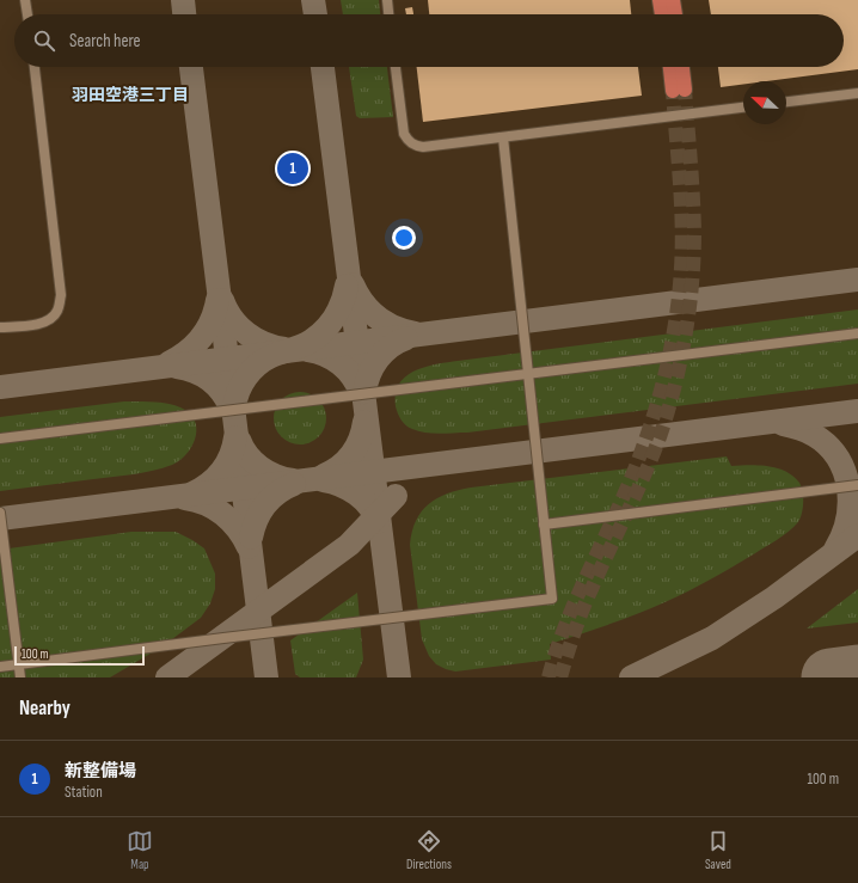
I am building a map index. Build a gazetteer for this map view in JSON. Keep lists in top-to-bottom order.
{
  "districts": ["羽田空港三丁目"],
  "scale_bar": "100 m",
  "north": "top left",
  "page": {
    "search": "Search here",
    "pins": "1",
    "scale": "100 m",
    "heading": "Nearby",
    "list": [
      {
        "mark": "1",
        "name": "新整備場",
        "note": "Station",
        "value": "100 m"
      }
    ],
    "nav": ["Map", "Directions", "Saved"]
  }
}
